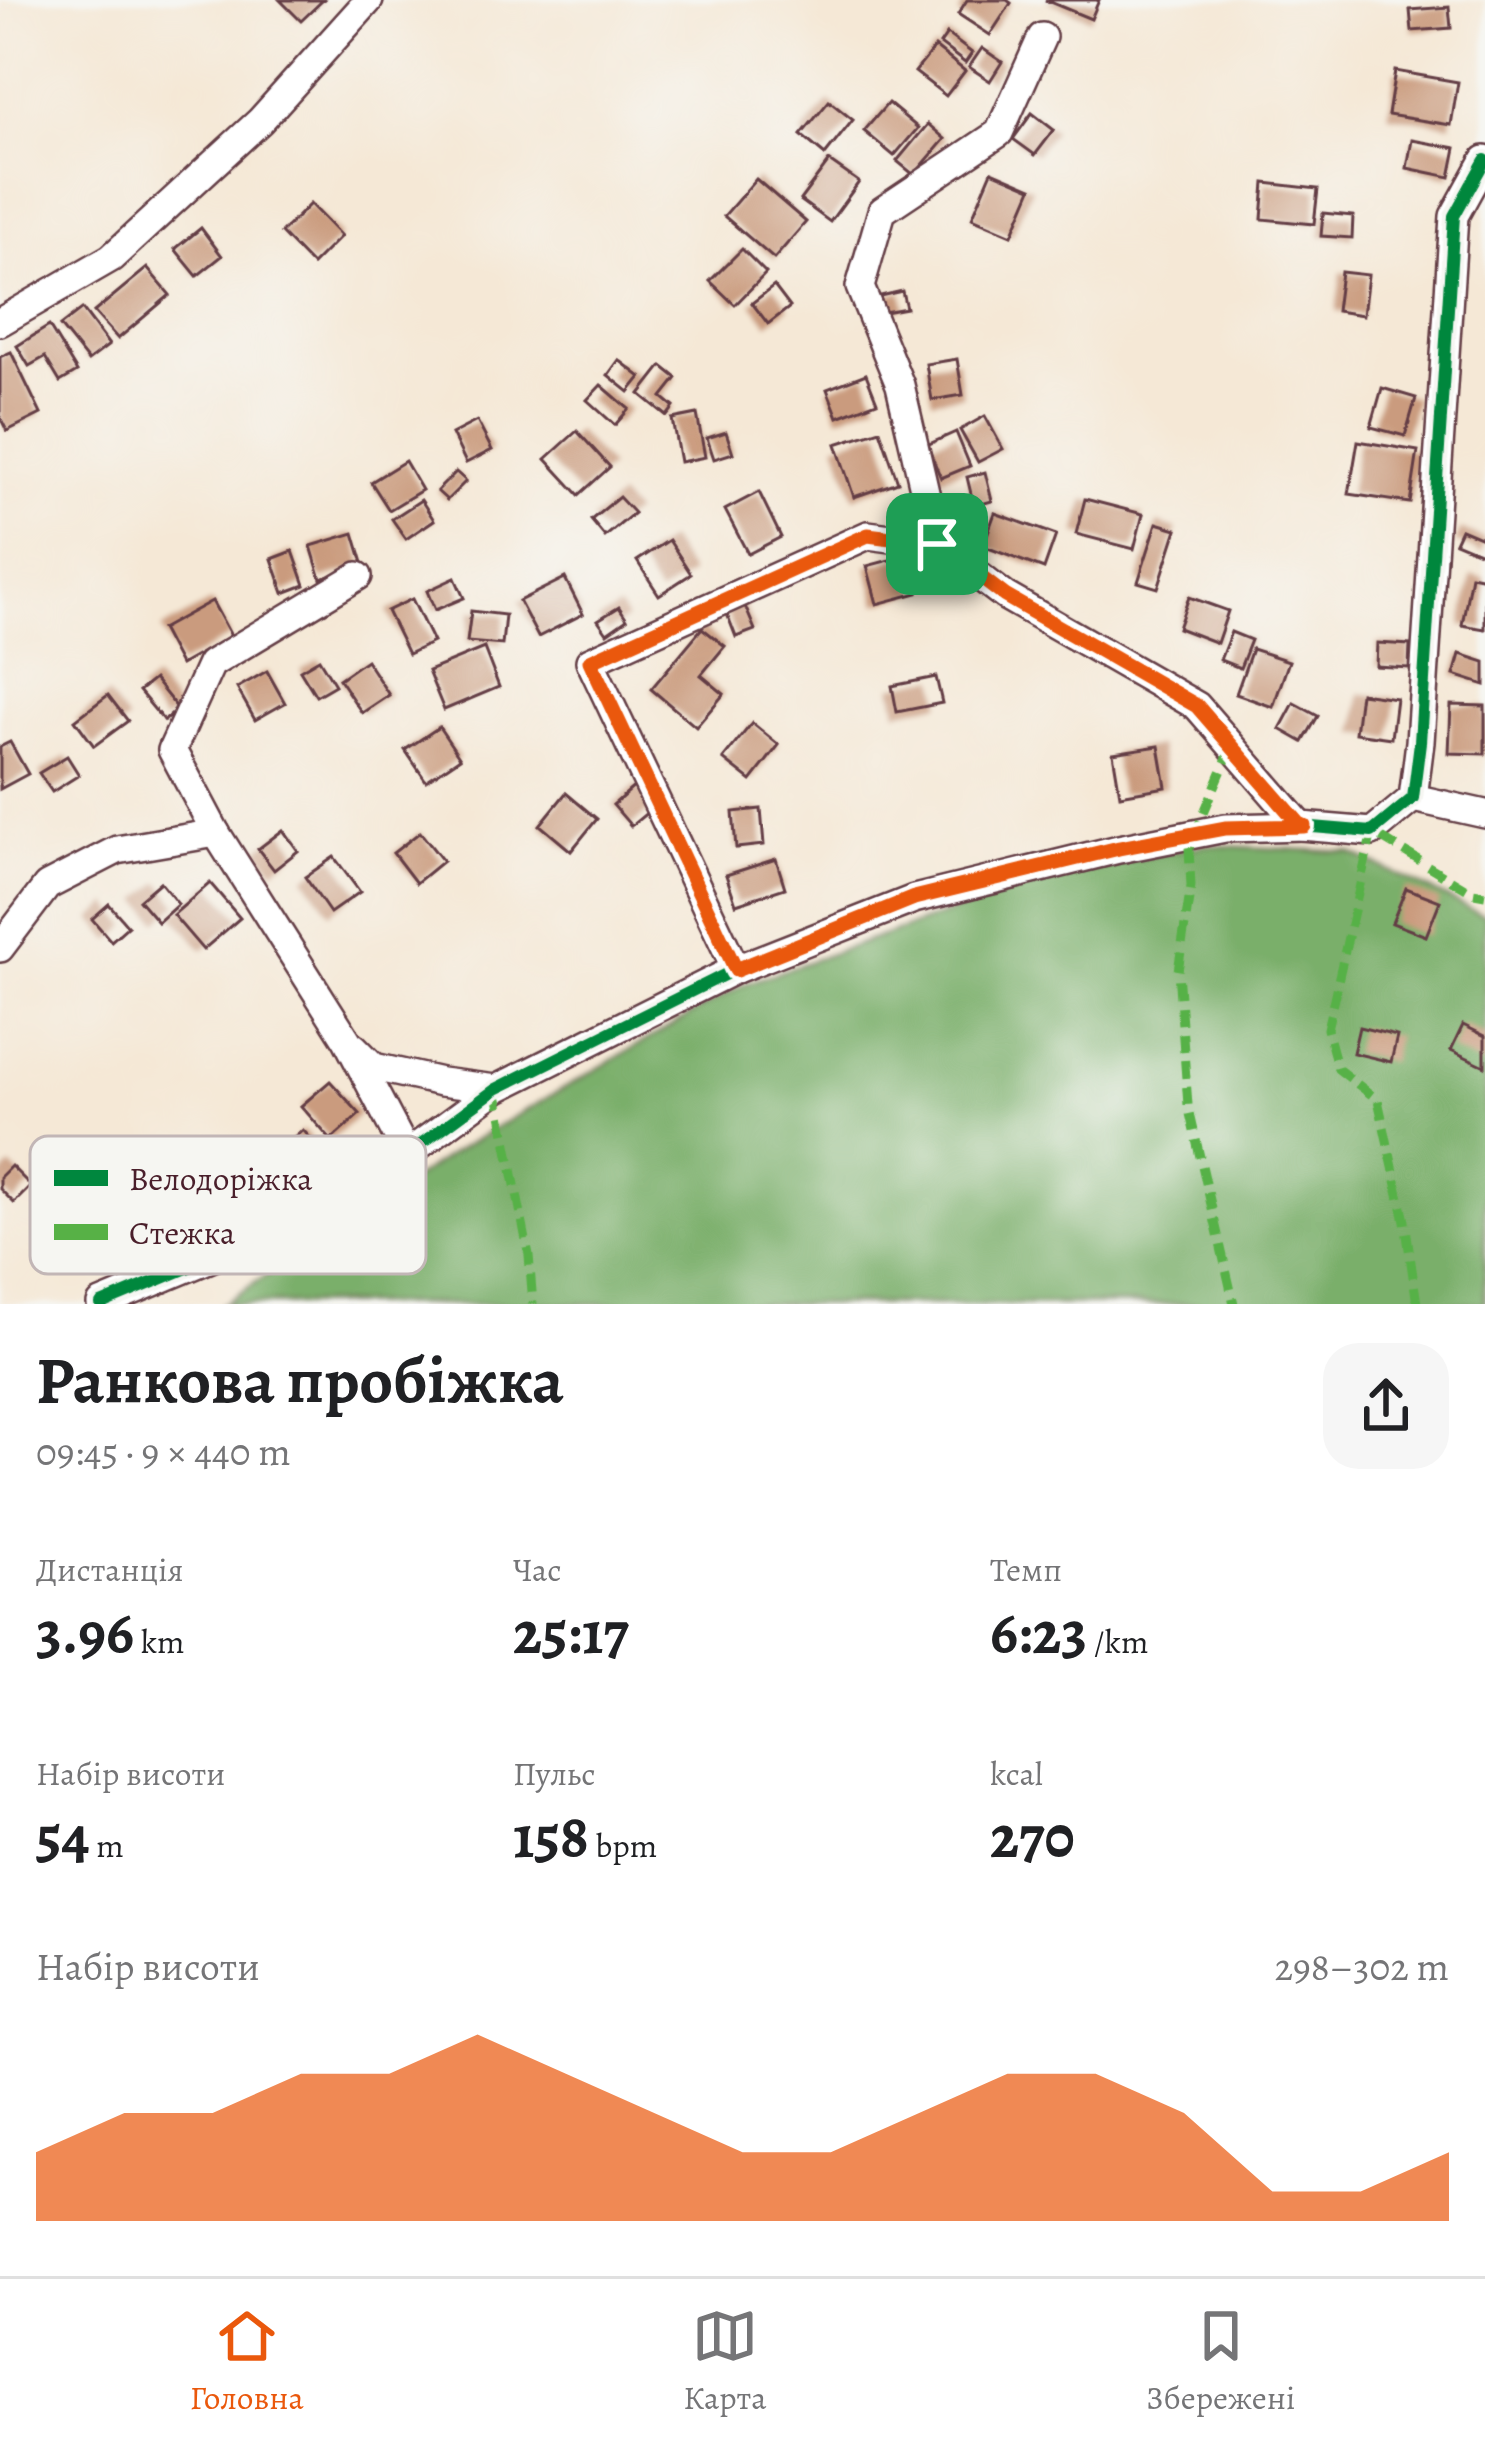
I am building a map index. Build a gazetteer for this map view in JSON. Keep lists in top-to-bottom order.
{
  "legend": ["Велодоріжка", "Стежка"],
  "page": {
    "heading": ["Ранкова пробіжка", "09:45 · 9 × 440 m"],
    "stats": [
      ["Дистанція", "3.96 km"],
      ["Час", "25:17"],
      ["Темп", "6:23 /km"],
      ["Набір висоти", "54 m"],
      ["Пульс", "158 bpm"],
      ["kcal", "270"]
    ],
    "chart": ["Набір висоти", "298–302 m"],
    "tabs": ["Головна", "Карта", "Збережені"]
  }
}
